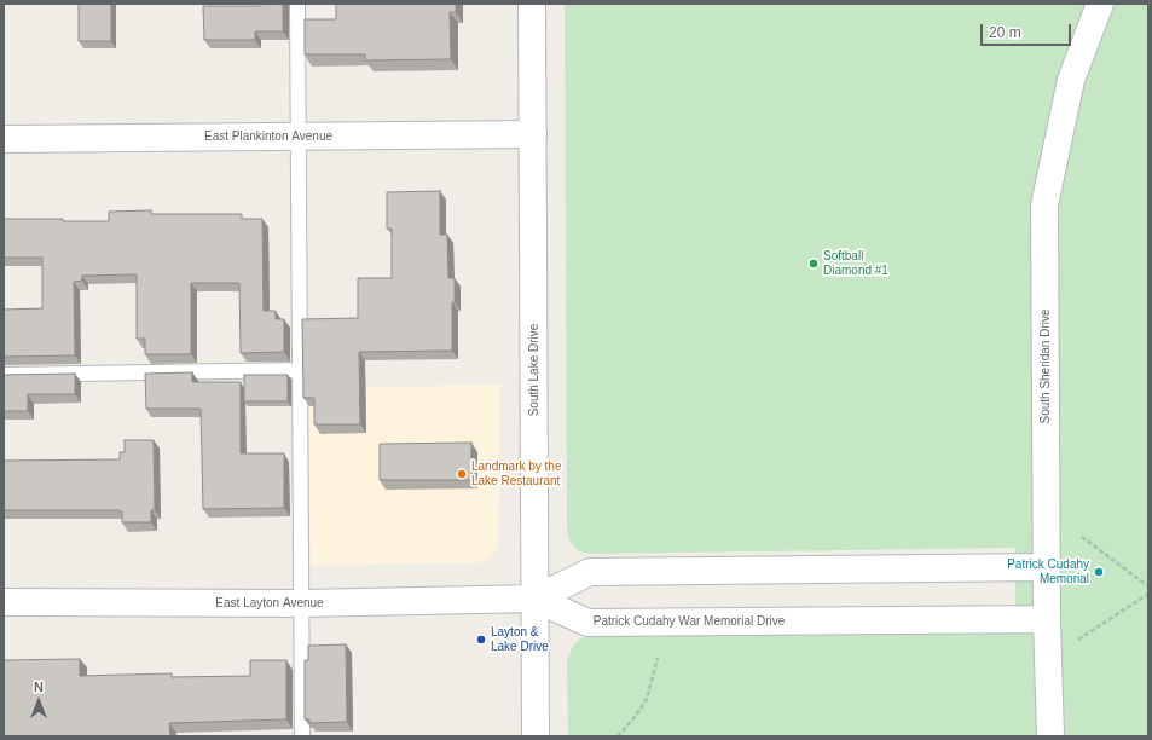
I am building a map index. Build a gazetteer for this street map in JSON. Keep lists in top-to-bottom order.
{
  "streets": {
    "street": [
      "East Plankinton Avenue",
      "South Sheridan Drive",
      "South Lake Drive",
      "East Layton Avenue",
      "Patrick Cudahy War Memorial Drive"
    ]
  },
  "crossings": [
    ["East Plankinton Avenue", "South Lake Drive"],
    ["South Sheridan Drive", "Patrick Cudahy War Memorial Drive"],
    ["South Lake Drive", "East Layton Avenue"],
    ["South Lake Drive", "Patrick Cudahy War Memorial Drive"],
    ["East Layton Avenue", "Patrick Cudahy War Memorial Drive"]
  ],
  "places": [
    "Softball Diamond #1",
    "Landmark by the Lake Restaurant",
    "Patrick Cudahy Memorial",
    "Layton & Lake Drive"
  ],
  "scale_bar": "20 m",
  "north": "top"
}
